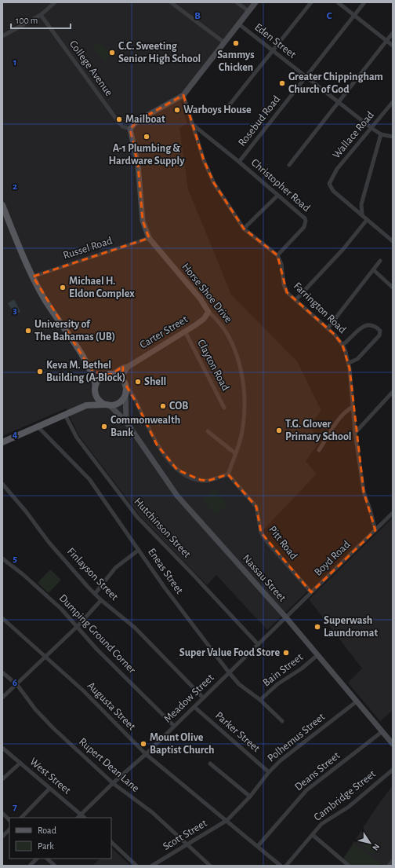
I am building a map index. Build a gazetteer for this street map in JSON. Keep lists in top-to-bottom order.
{
  "streets": {
    "street": [
      "Eden Street",
      "College Avenue",
      "Rosebud Road",
      "Wallace Road",
      "Christopher Road",
      "Russel Road",
      "Horse Shoe Drive",
      "Farrington Road",
      "Carter Street",
      "Clayton Road",
      "Hutchinson Street",
      "Pitt Road",
      "Boyd Road",
      "Eneas Street",
      "Finlayson Street",
      "Nassau Street",
      "Dumping Ground Corner",
      "Bain Street",
      "Meadow Street",
      "Augusta Street",
      "Parker Street",
      "Polhemus Street",
      "Rupert Dean Lane",
      "Deans Street",
      "West Street",
      "Cambridge Street",
      "Scott Street"
    ]
  },
  "crossings": [
    ["Eden Street", "Rosebud Road"],
    ["Eden Street", "Wallace Road"],
    ["College Avenue", "Horse Shoe Drive"],
    ["Rosebud Road", "Christopher Road"],
    ["Christopher Road", "Farrington Road"],
    ["Russel Road", "Horse Shoe Drive"],
    ["Horse Shoe Drive", "Carter Street"],
    ["Horse Shoe Drive", "Pitt Road"],
    ["Farrington Road", "Boyd Road"],
    ["Carter Street", "Clayton Road"],
    ["Carter Street", "Nassau Street"],
    ["Hutchinson Street", "Meadow Street"],
    ["Pitt Road", "Boyd Road"],
    ["Boyd Road", "Nassau Street"],
    ["Boyd Road", "Meadow Street"],
    ["Eneas Street", "Bain Street"],
    ["Eneas Street", "Meadow Street"],
    ["Finlayson Street", "Meadow Street"],
    ["Nassau Street", "Bain Street"],
    ["Nassau Street", "Meadow Street"],
    ["Nassau Street", "Polhemus Street"],
    ["Nassau Street", "Deans Street"],
    ["Dumping Ground Corner", "Meadow Street"],
    ["Meadow Street", "Augusta Street"],
    ["Meadow Street", "Parker Street"],
    ["Meadow Street", "Rupert Dean Lane"],
    ["Meadow Street", "West Street"],
    ["Augusta Street", "Polhemus Street"],
    ["Augusta Street", "Deans Street"],
    ["Augusta Street", "Scott Street"],
    ["Parker Street", "Polhemus Street"],
    ["Polhemus Street", "Scott Street"],
    ["Rupert Dean Lane", "Scott Street"]
  ],
  "places": [
    "Sammys Chicken",
    "C.C. Sweeting Senior High School",
    "Greater Chippingham Church of God",
    "Warboys House",
    "Mailboat",
    "A-1 Plumbing & Hardware Supply",
    "Michael H. Eldon Complex",
    "University of The Bahamas (UB)",
    "Keva M. Bethel Building (A-Block)",
    "Shell",
    "COB",
    "Commonwealth Bank",
    "T.G. Glover Primary School",
    "Superwash Laundromat",
    "Super Value Food Store",
    "Mount Olive Baptist Church"
  ],
  "legend": ["Road", "Park"],
  "scale_bar": "100 m",
  "north": "bottom right",
  "grid": {
    "columns": ["B", "C"],
    "rows": [
      "1",
      "2",
      "3",
      "4",
      "5",
      "6",
      "7"
    ]
  }
}
